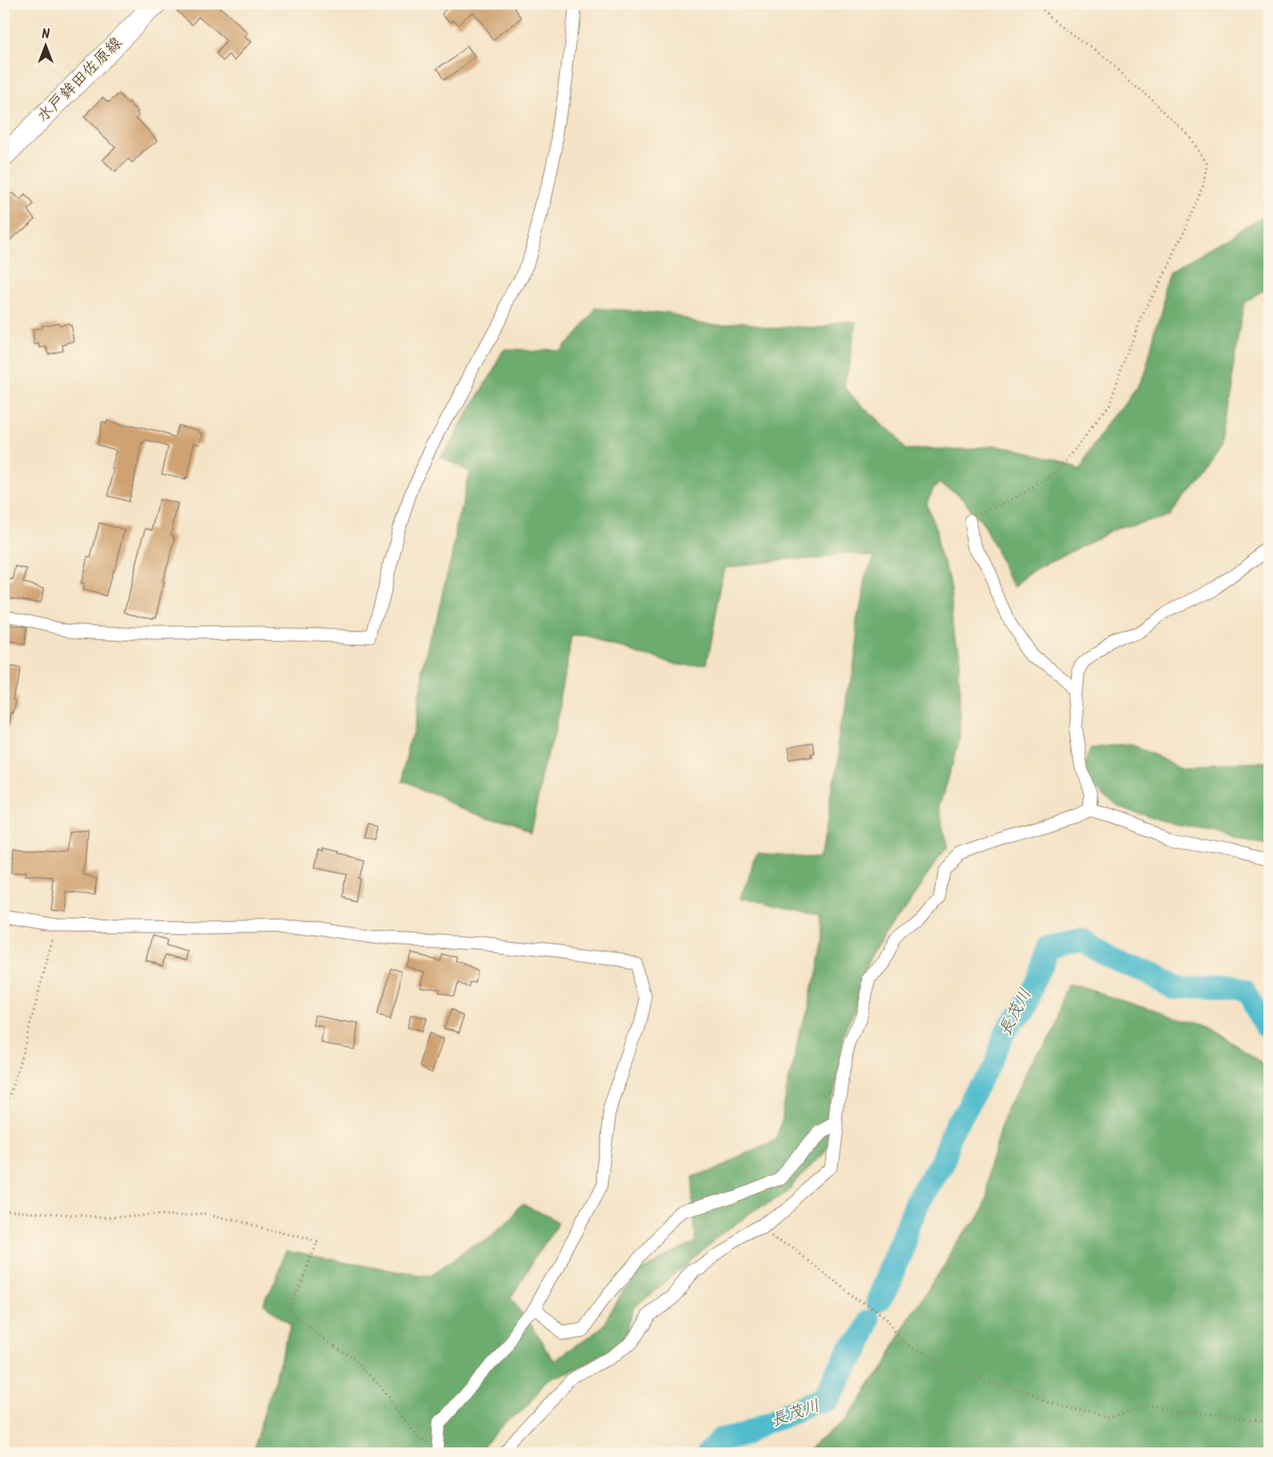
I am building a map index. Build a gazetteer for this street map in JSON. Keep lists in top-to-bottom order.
{
  "streets": {
    "main road": ["水戸鉾田佐原線"]
  },
  "water": ["長茂川"],
  "north": "top"
}
